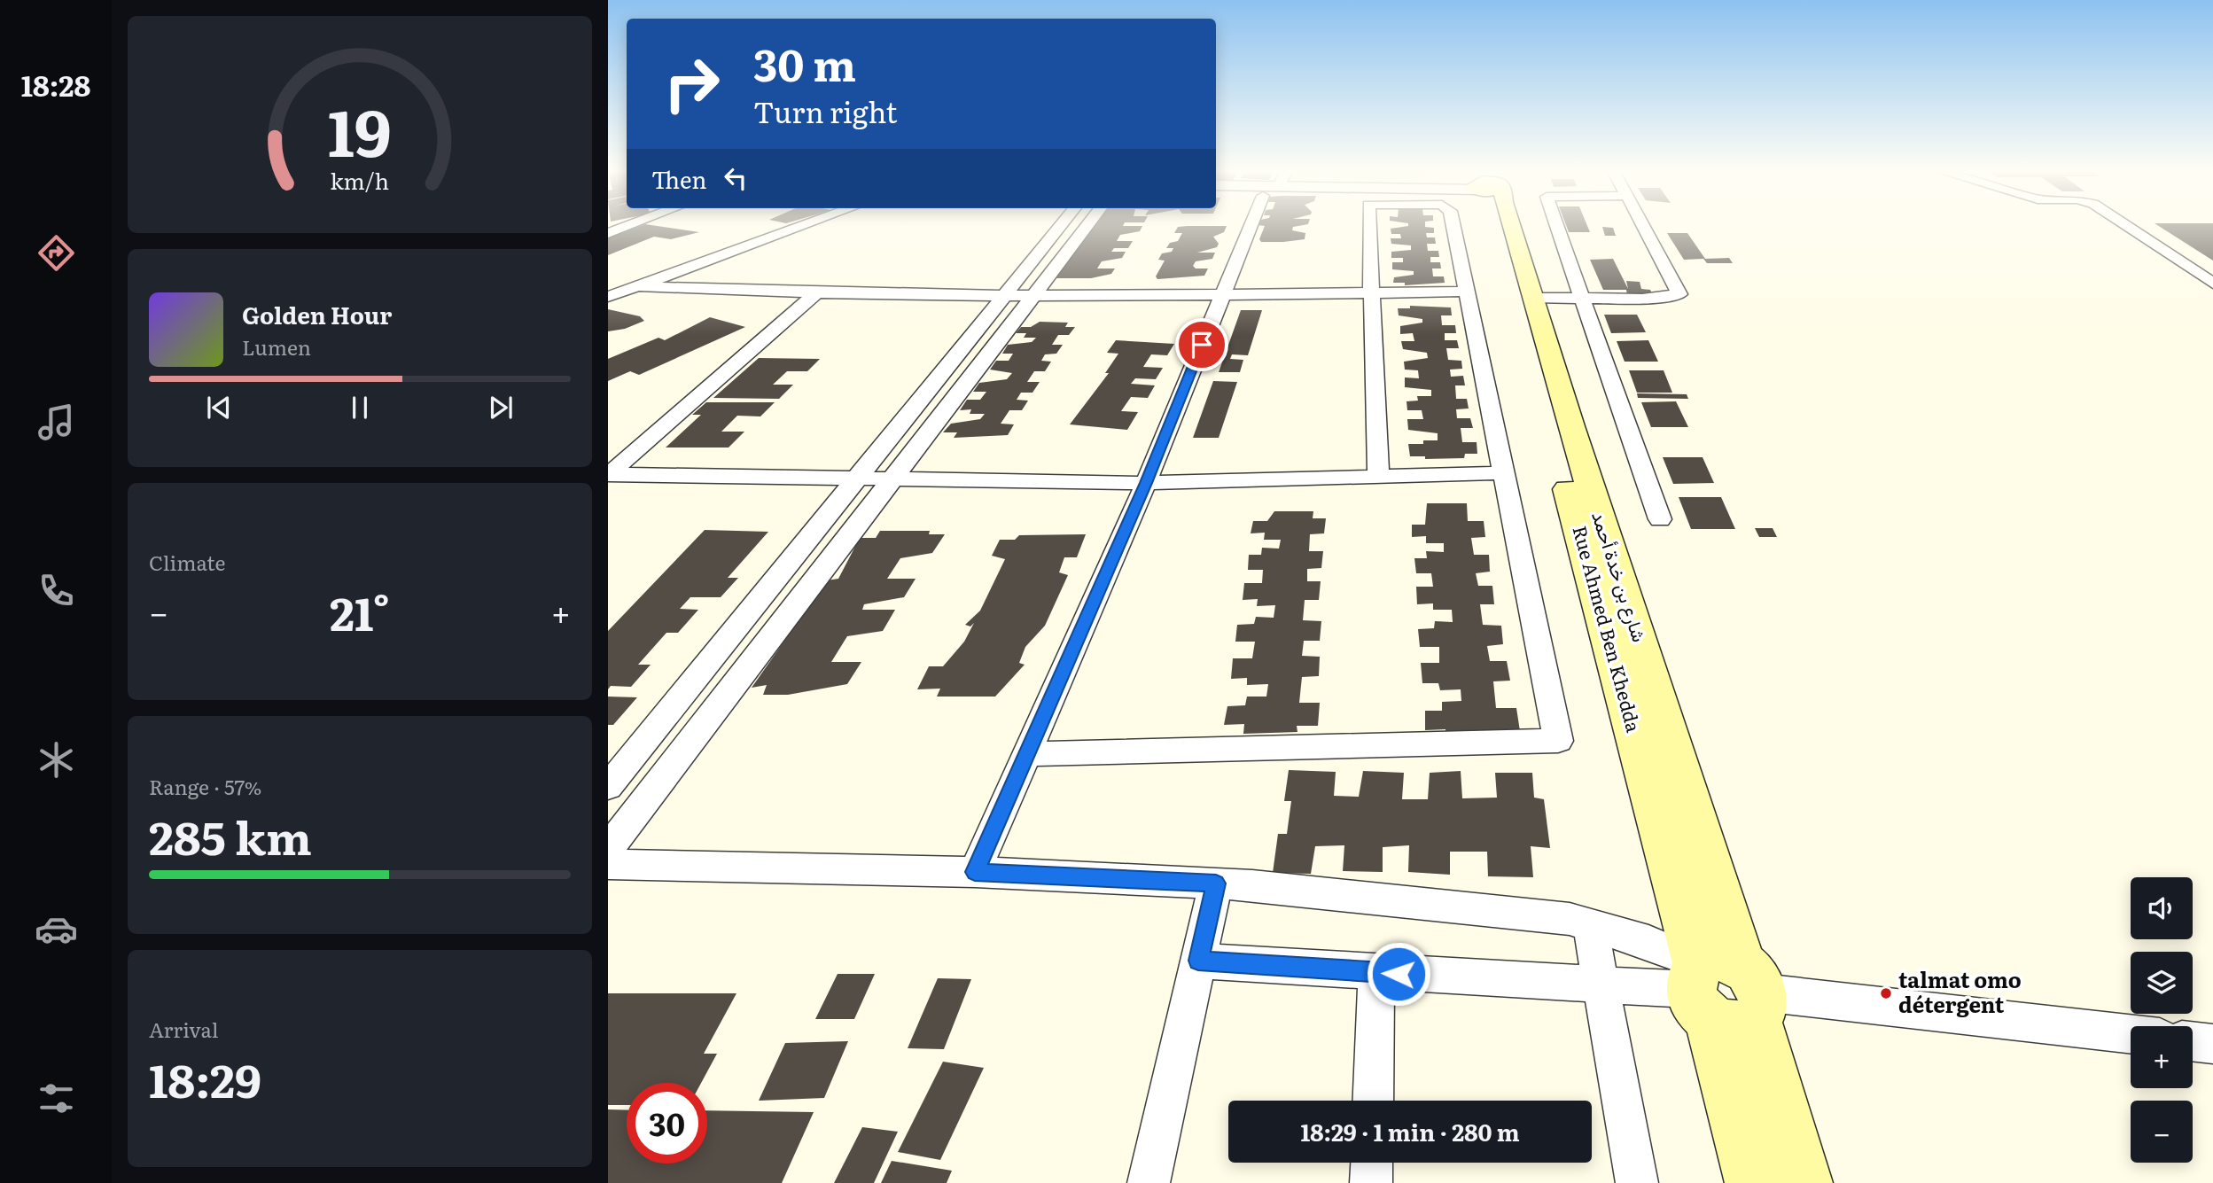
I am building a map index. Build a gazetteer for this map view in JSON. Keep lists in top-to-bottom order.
{
  "streets": {
    "main road": ["شارع بن خدة أحمد", "Rue Ahmed Ben Khedda"]
  },
  "crossings": [
    ["شارع بن خدة أحمد", "Rue Ahmed Ben Khedda"]
  ],
  "places": ["talmat omo détergent"],
  "page": {
    "tabs": "18:28",
    "turn": ["30 m", "Turn right"],
    "then": "Then",
    "song": ["Golden Hour", "Lumen"],
    "tile": [
      "Climate",
      ["Range · 57%", "285 km"],
      ["Arrival", "18:29"]
    ],
    "heat": ["−", "21°", "+"],
    "map_buttons": ["+", "−"],
    "limit": "30",
    "trip": "18:29 · 1 min · 280 m",
    "gauge": ["19", "km/h"]
  }
}
